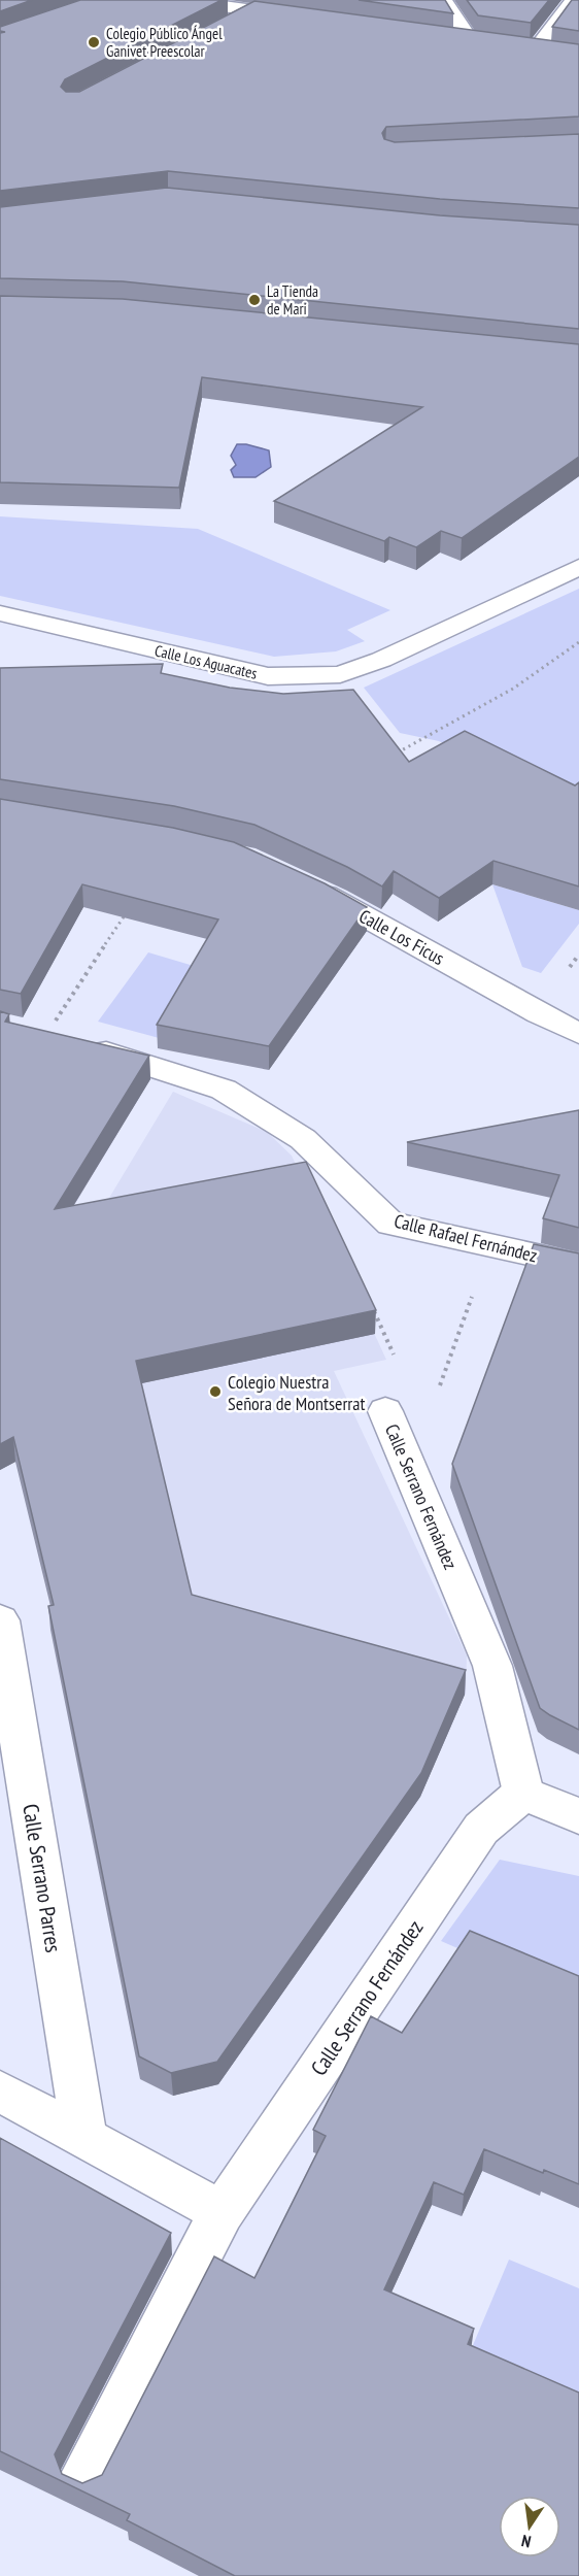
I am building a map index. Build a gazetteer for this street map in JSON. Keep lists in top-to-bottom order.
{
  "streets": {
    "street": [
      "Calle Los Aguacates",
      "Calle Los Ficus",
      "Calle Rafael Fernández",
      "Calle Serrano Fernández",
      "Calle Serrano Parres"
    ]
  },
  "places": ["Colegio Público Ángel Ganivet Preescolar", "La Tienda de Mari", "Colegio Nuestra Señora de Montserrat"],
  "north": "bottom"
}
